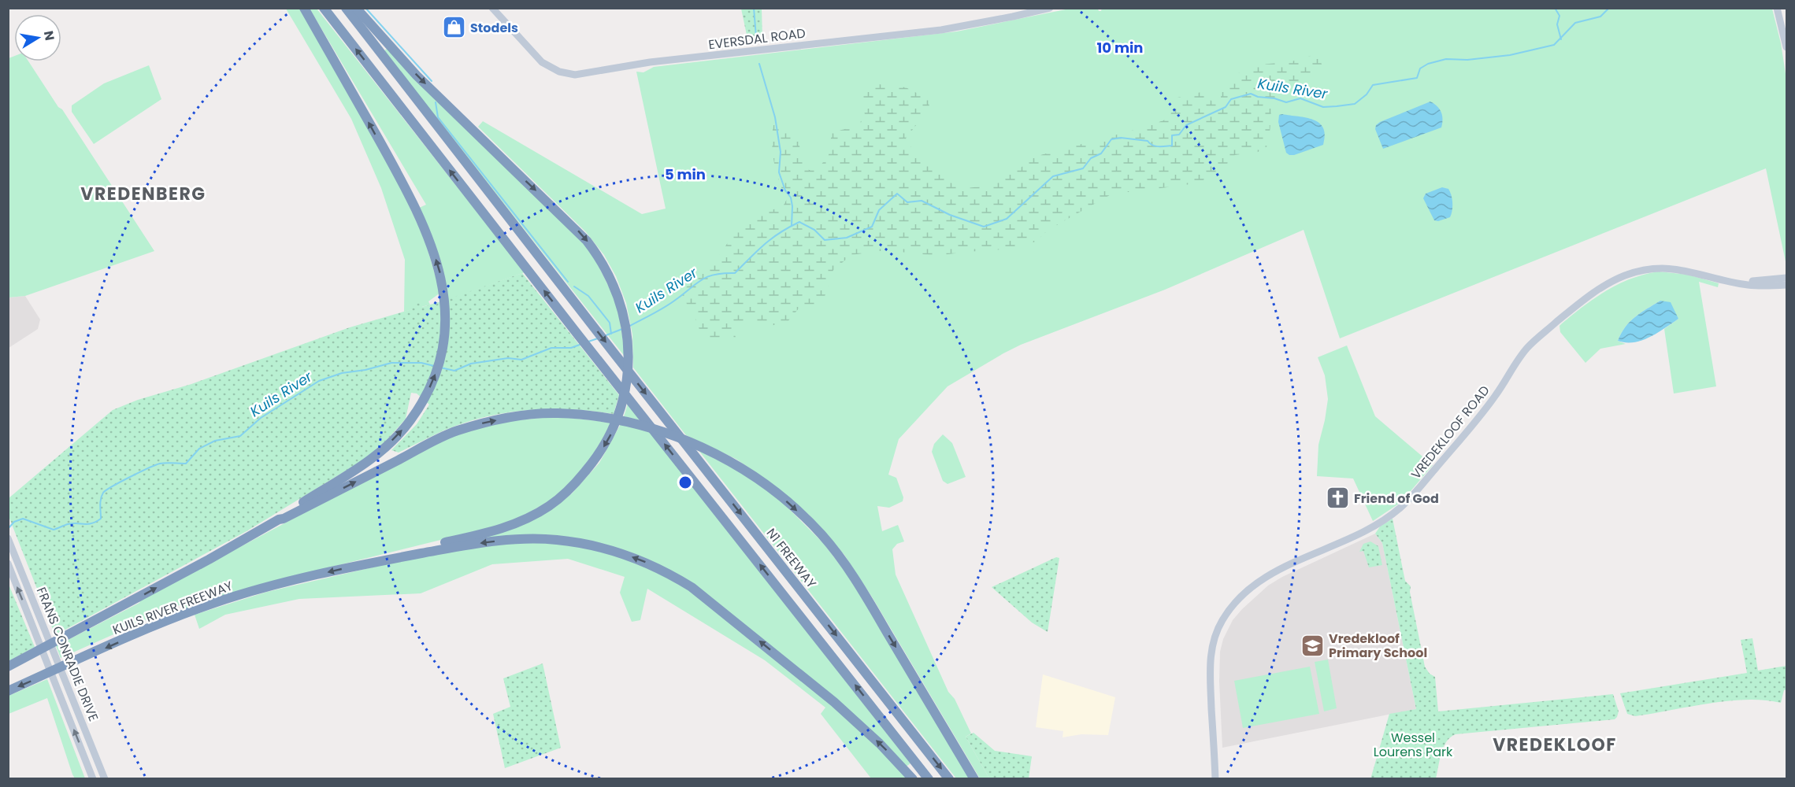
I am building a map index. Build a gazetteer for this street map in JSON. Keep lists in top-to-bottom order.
{
  "streets": {
    "highway": ["N1 FREEWAY", "KUILS RIVER FREEWAY"],
    "street": ["EVERSDAL ROAD", "VREDEKLOOF ROAD", "FRANS CONRADIE DRIVE"]
  },
  "districts": ["VREDENBERG", "VREDEKLOOF"],
  "water": ["Kuils River"],
  "parks": ["Wessel Lourens Park"],
  "places": {
    "shop": ["Stodels"],
    "church": ["Friend of God"],
    "school or university": ["Vredekloof Primary School"]
  },
  "north": "right",
  "rings": ["10 min", "5 min"]
}
